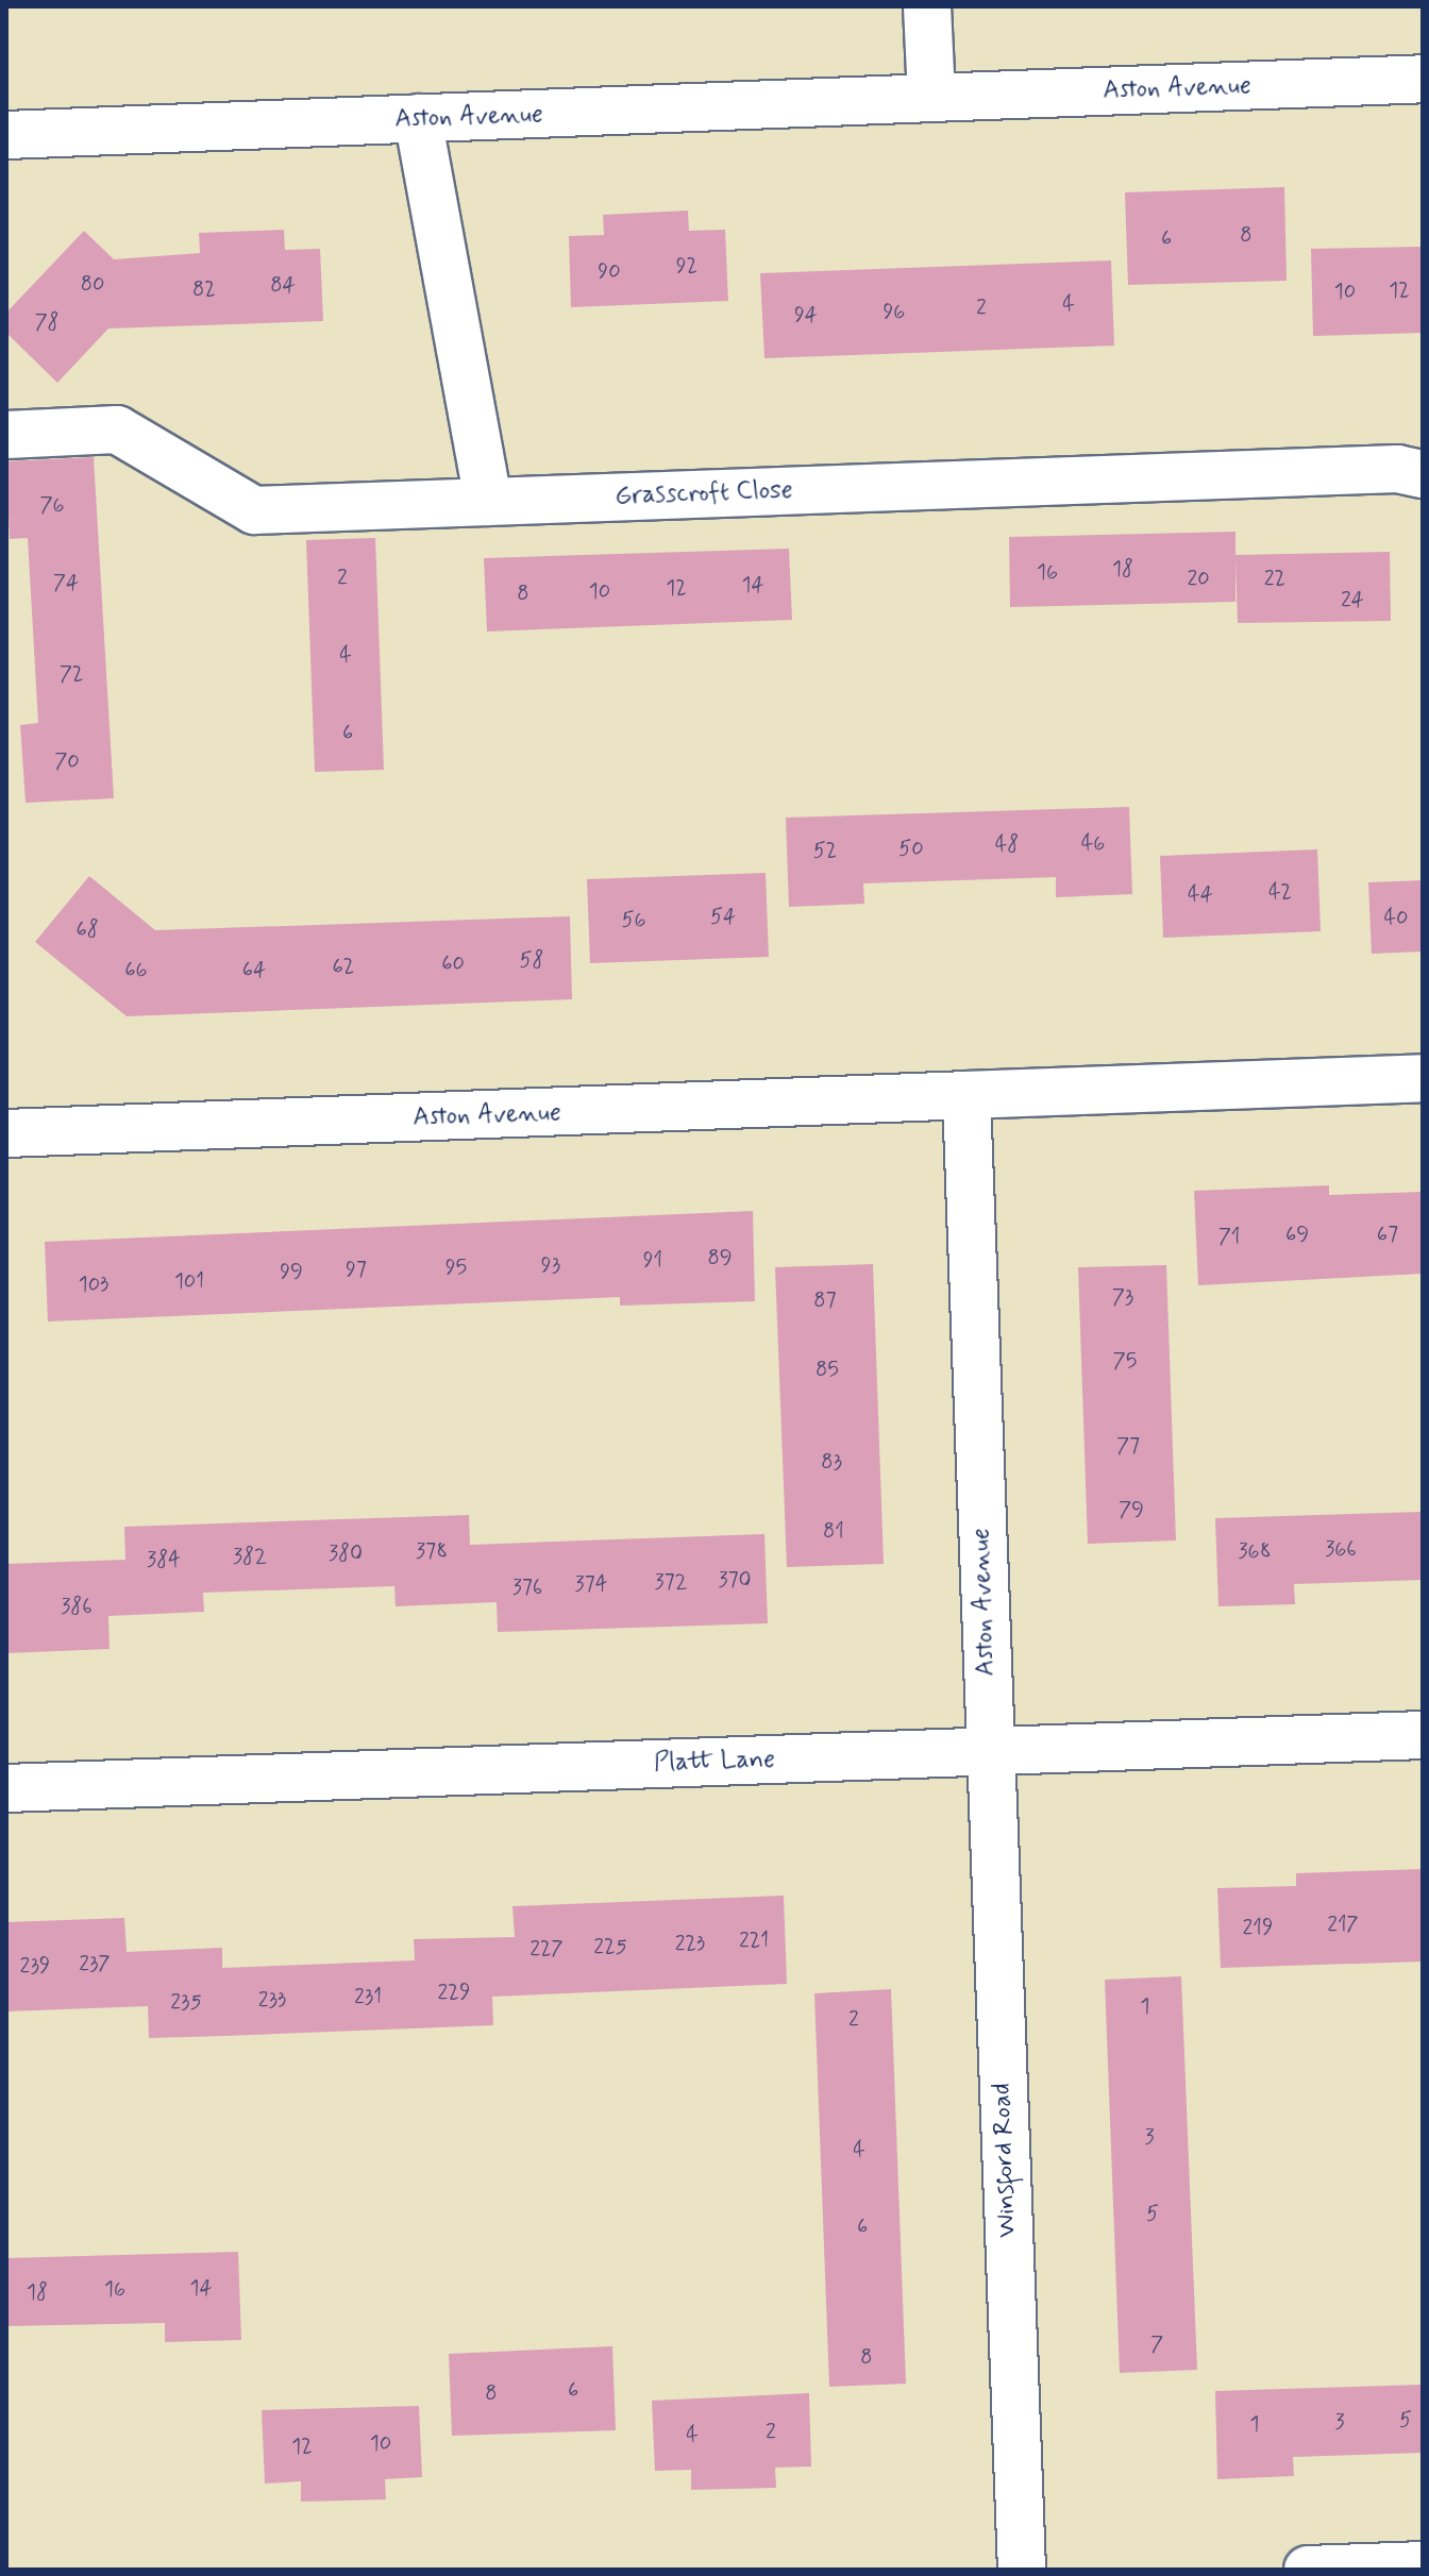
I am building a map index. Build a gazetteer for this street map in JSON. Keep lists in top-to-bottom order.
{
  "streets": {
    "street": [
      "Aston Avenue",
      "Grasscroft Close",
      "Platt Lane",
      "Winsford Road"
    ]
  },
  "crossings": [
    ["Aston Avenue", "Platt Lane"],
    ["Aston Avenue", "Winsford Road"],
    ["Platt Lane", "Winsford Road"]
  ],
  "house_numbers": [
    "8",
    "6",
    "92",
    "90",
    "80",
    "84",
    "82",
    "12",
    "10",
    "4",
    "2",
    "96",
    "94",
    "78",
    "76",
    "18",
    "16",
    "2",
    "20",
    "22",
    "74",
    "14",
    "12",
    "10",
    "8",
    "24",
    "4",
    "72",
    "6",
    "70",
    "46",
    "48",
    "50",
    "52",
    "42",
    "44",
    "54",
    "40",
    "56",
    "68",
    "58",
    "60",
    "62",
    "66",
    "64",
    "69",
    "67",
    "71",
    "89",
    "91",
    "93",
    "95",
    "97",
    "99",
    "101",
    "103",
    "73",
    "87",
    "75",
    "85",
    "77",
    "83",
    "79",
    "81",
    "366",
    "378",
    "368",
    "380",
    "382",
    "384",
    "370",
    "372",
    "374",
    "376",
    "386",
    "217",
    "219",
    "221",
    "223",
    "225",
    "227",
    "237",
    "239",
    "229",
    "231",
    "233",
    "235",
    "1",
    "2",
    "3",
    "4",
    "5",
    "6",
    "14",
    "16",
    "18",
    "7",
    "8",
    "6",
    "8",
    "5",
    "3",
    "1",
    "2",
    "4",
    "10",
    "12"
  ]
}
